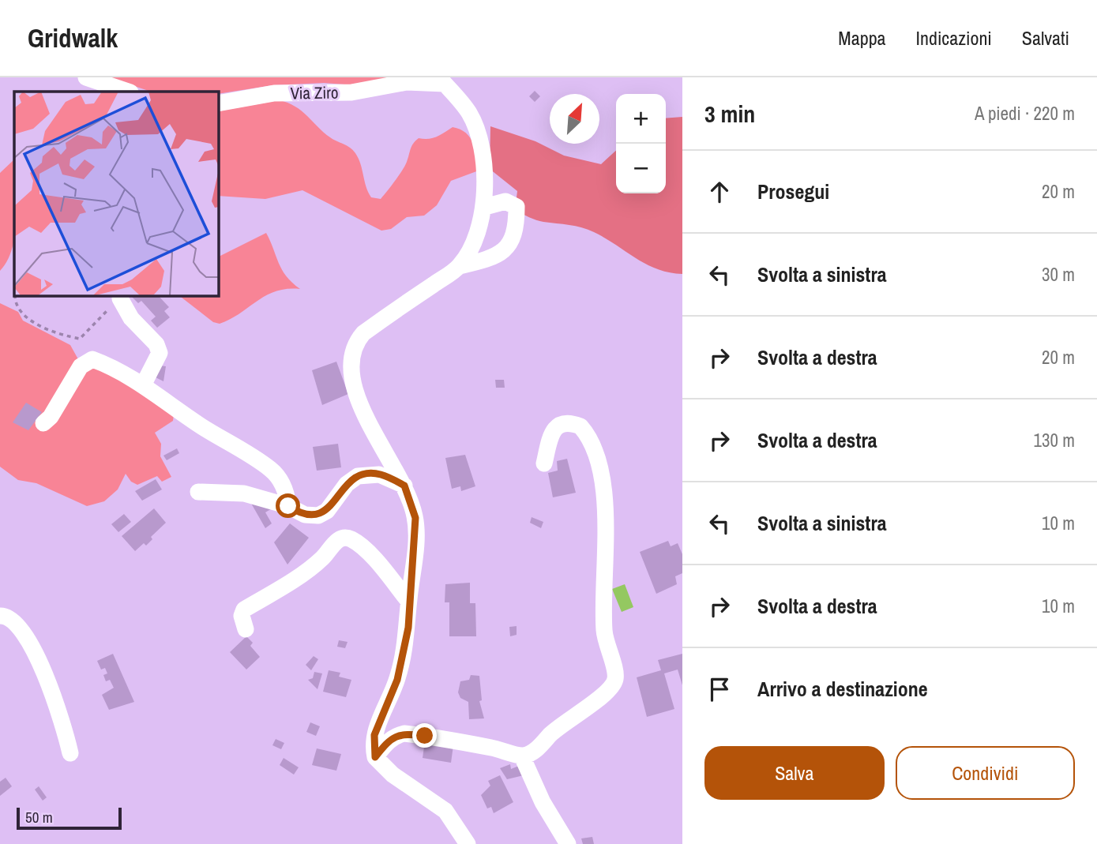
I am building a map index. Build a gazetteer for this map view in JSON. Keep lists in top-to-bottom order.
{
  "streets": {
    "street": ["Via Ziro"]
  },
  "scale_bar": "50 m",
  "north": "top right",
  "page": {
    "header": "Gridwalk",
    "nav": ["Mappa", "Indicazioni", "Salvati"],
    "heading": ["3 min", "A piedi · 220 m"],
    "map_buttons": ["+", "−"],
    "list": [
      ["Prosegui", "20 m"],
      ["Svolta a sinistra", "30 m"],
      ["Svolta a destra", "20 m"],
      ["Svolta a destra", "130 m"],
      ["Svolta a sinistra", "10 m"],
      ["Svolta a destra", "10 m"],
      "Arrivo a destinazione"
    ],
    "buttons": ["Salva", "Condividi"],
    "scale": "50 m"
  }
}
